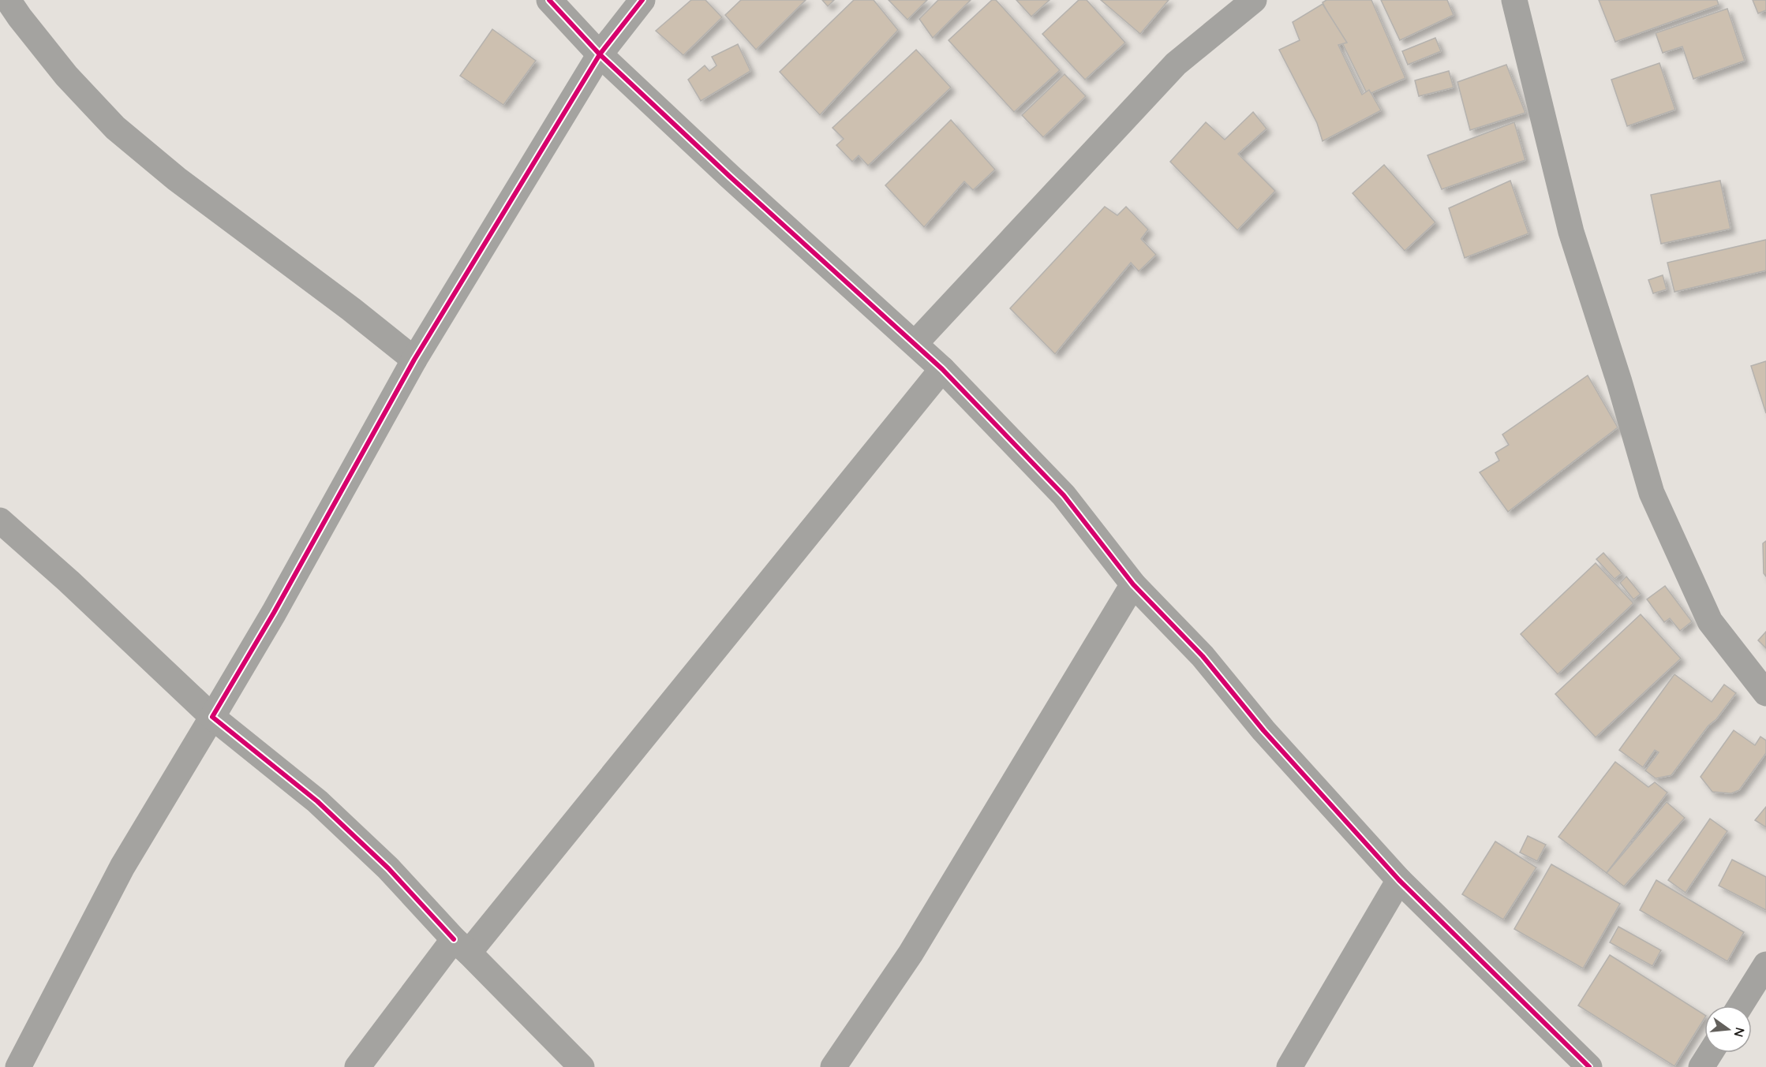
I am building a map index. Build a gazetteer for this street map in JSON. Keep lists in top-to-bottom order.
{
  "north": "right"
}
